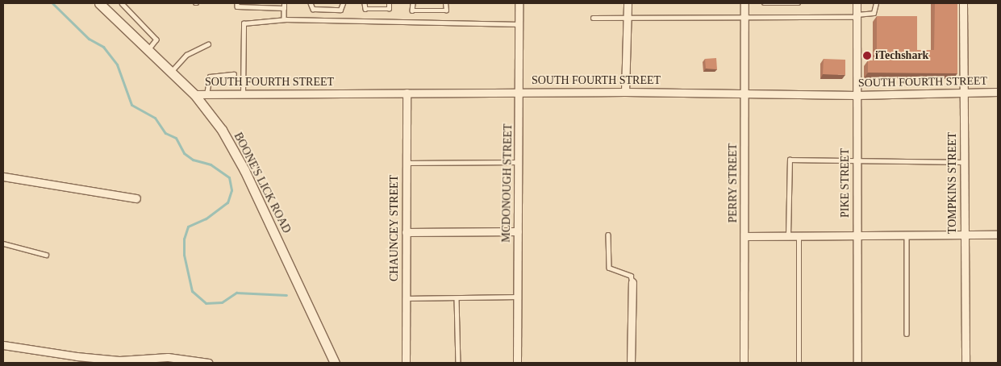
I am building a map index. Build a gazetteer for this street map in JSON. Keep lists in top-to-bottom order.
{
  "streets": {
    "street": [
      "SOUTH FOURTH STREET",
      "BOONE'S LICK ROAD",
      "MCDONOUGH STREET",
      "PERRY STREET",
      "PIKE STREET",
      "TOMPKINS STREET",
      "CHAUNCEY STREET"
    ]
  },
  "crossings": [
    ["SOUTH FOURTH STREET", "BOONE'S LICK ROAD"],
    ["SOUTH FOURTH STREET", "MCDONOUGH STREET"],
    ["SOUTH FOURTH STREET", "PERRY STREET"],
    ["SOUTH FOURTH STREET", "PIKE STREET"],
    ["SOUTH FOURTH STREET", "TOMPKINS STREET"],
    ["SOUTH FOURTH STREET", "CHAUNCEY STREET"]
  ],
  "places": ["iTechshark"]
}
